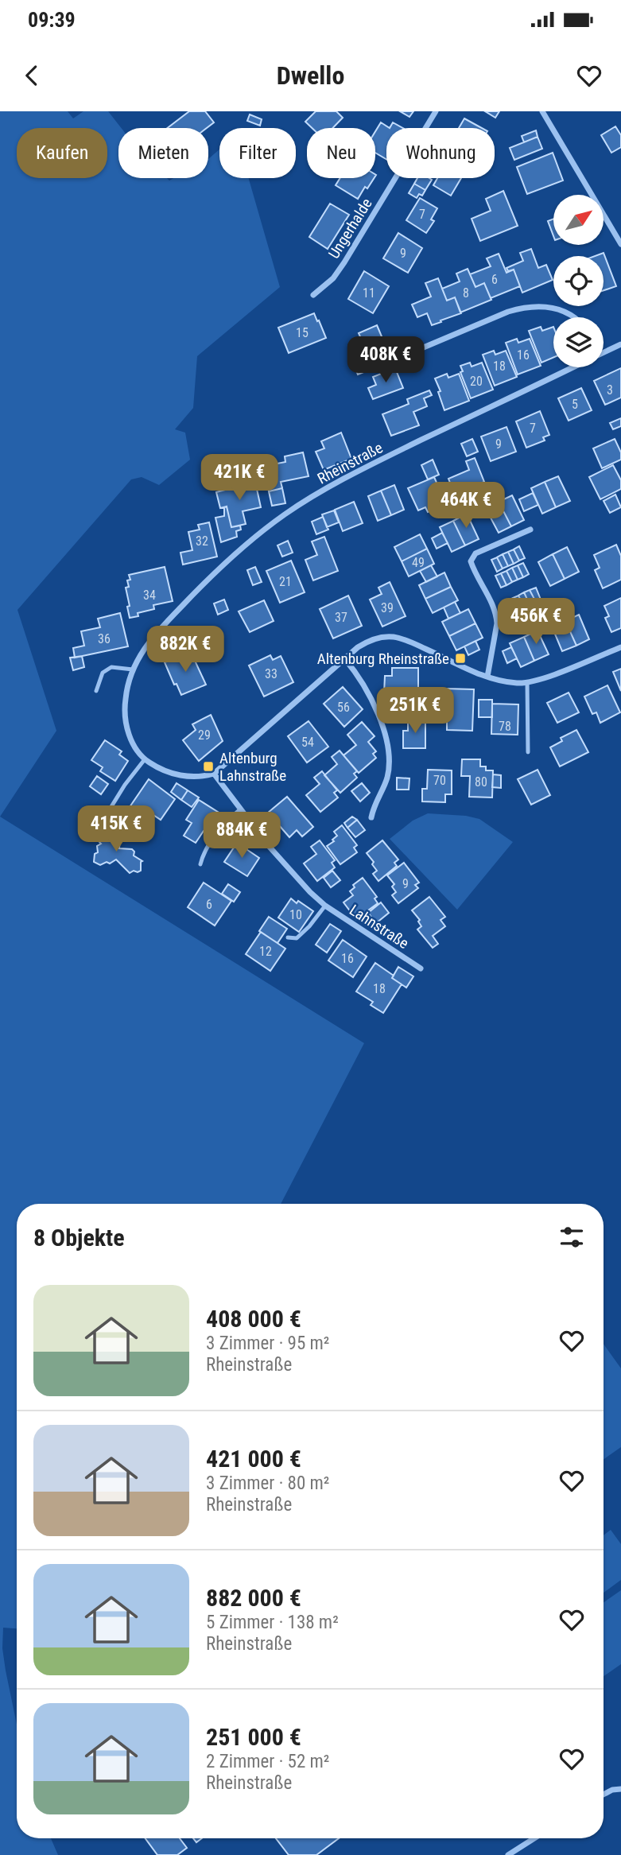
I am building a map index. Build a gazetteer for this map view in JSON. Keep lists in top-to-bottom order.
{
  "streets": {
    "street": ["Ungerhalde", "Rheinstraße", "Lahnstraße"]
  },
  "places": {
    "transit": ["Altenburg Rheinstraße", "Altenburg Lahnstraße"]
  },
  "house_numbers": [
    "7",
    "9",
    "6",
    "11",
    "8",
    "15",
    "16",
    "18",
    "20",
    "3",
    "5",
    "7",
    "9",
    "32",
    "49",
    "21",
    "34",
    "39",
    "37",
    "36",
    "33",
    "56",
    "78",
    "29",
    "54",
    "70",
    "80",
    "9",
    "6",
    "10",
    "12",
    "16",
    "18"
  ],
  "north": "top right",
  "page": {
    "status": "09:39",
    "header": "Dwello",
    "chip": [
      "Kaufen",
      "Mieten",
      "Filter",
      "Neu",
      "Wohnung"
    ],
    "price": [
      "408K €",
      "421K €",
      "464K €",
      "456K €",
      "882K €",
      "251K €",
      "415K €",
      "884K €"
    ],
    "heading": "8 Objekte",
    "list": [
      {
        "name": "408 000 €",
        "note": "3 Zimmer · 95 m² · Rheinstraße"
      },
      {
        "name": "421 000 €",
        "note": "3 Zimmer · 80 m² · Rheinstraße"
      },
      {
        "name": "882 000 €",
        "note": "5 Zimmer · 138 m² · Rheinstraße"
      },
      {
        "name": "251 000 €",
        "note": "2 Zimmer · 52 m² · Rheinstraße"
      }
    ]
  }
}
